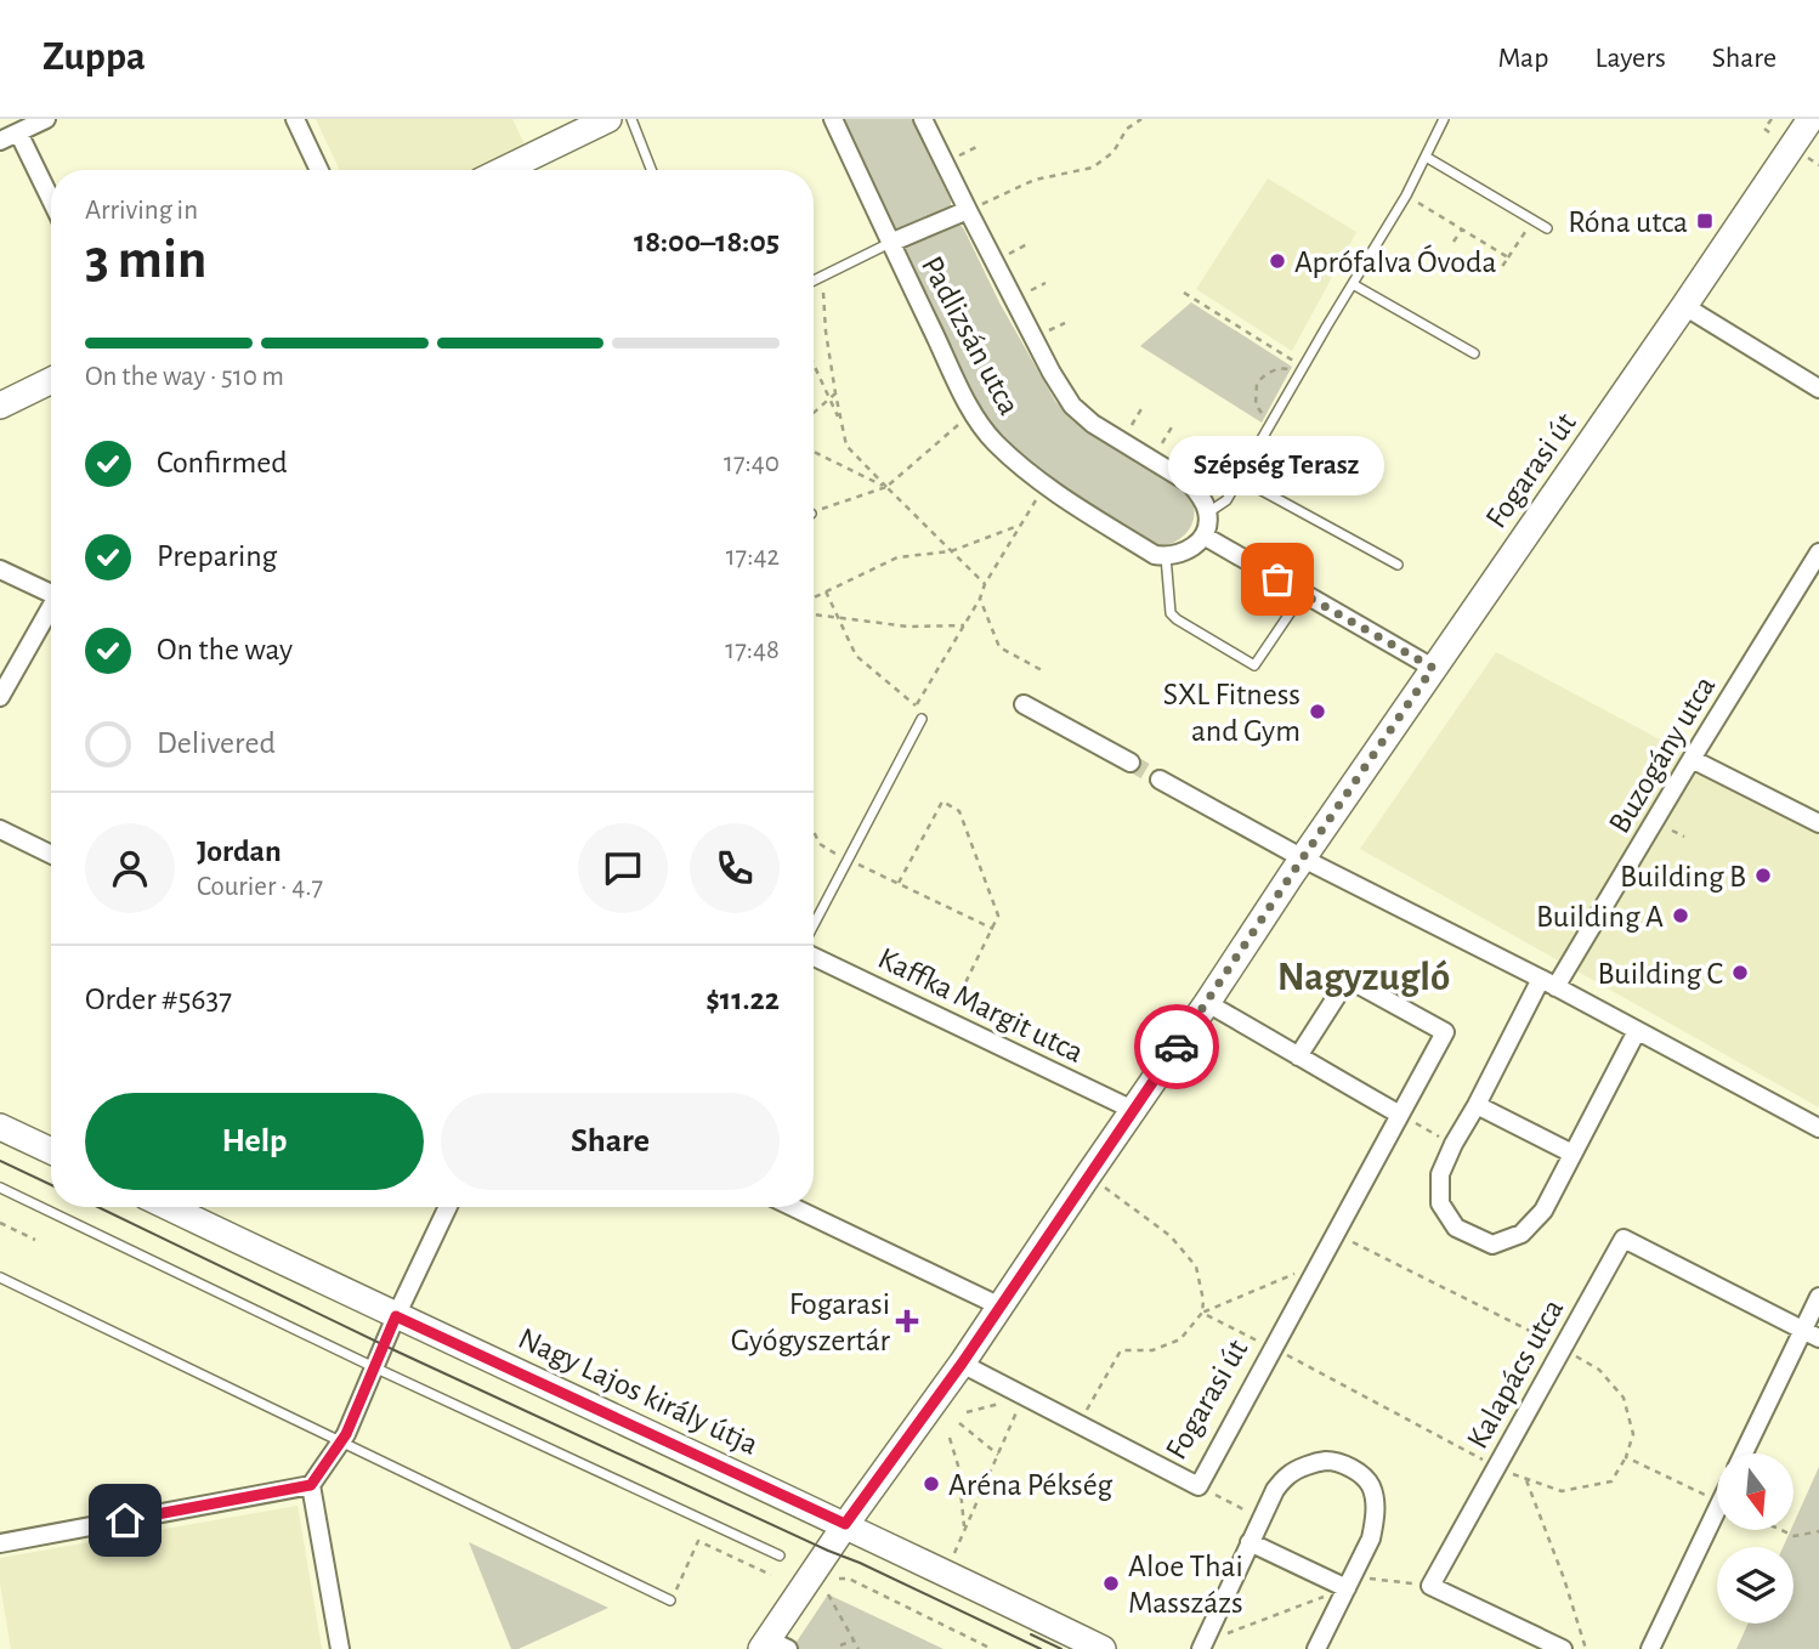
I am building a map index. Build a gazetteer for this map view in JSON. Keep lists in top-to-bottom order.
{
  "streets": {
    "main road": ["Fogarasi út", "Nagy Lajos király útja"],
    "street": [
      "Padlizsán utca",
      "Buzogány utca",
      "Kaffka Margit utca",
      "Kalapács utca"
    ]
  },
  "crossings": [
    ["Fogarasi út", "Kaffka Margit utca"],
    ["Fogarasi út", "Nagy Lajos király útja"]
  ],
  "districts": ["Nagyzugló"],
  "places": {
    "transit": ["Róna utca"],
    "other": [
      "Aprófalva Óvoda",
      "Szépség Terasz",
      "SXL Fitness and Gym",
      "Building B",
      "Building A",
      "Building C",
      "Aréna Pékség",
      "Aloe Thai Masszázs"
    ],
    "health": ["Fogarasi Gyógyszertár"]
  },
  "north": "bottom",
  "page": {
    "header": "Zuppa",
    "nav": ["Map", "Layers", "Share"],
    "heading": ["3 min", "Arriving in", "18:00–18:05"],
    "panel": [
      "Jordan",
      "Courier · 4.7",
      "Order #5637",
      "$11.22"
    ],
    "bar": "On the way · 510 m",
    "list": [
      ["Confirmed", "17:40"],
      ["Preparing", "17:42"],
      ["On the way", "17:48"],
      "Delivered"
    ],
    "bubble": "Szépség Terasz",
    "buttons": ["Help", "Share"]
  }
}
